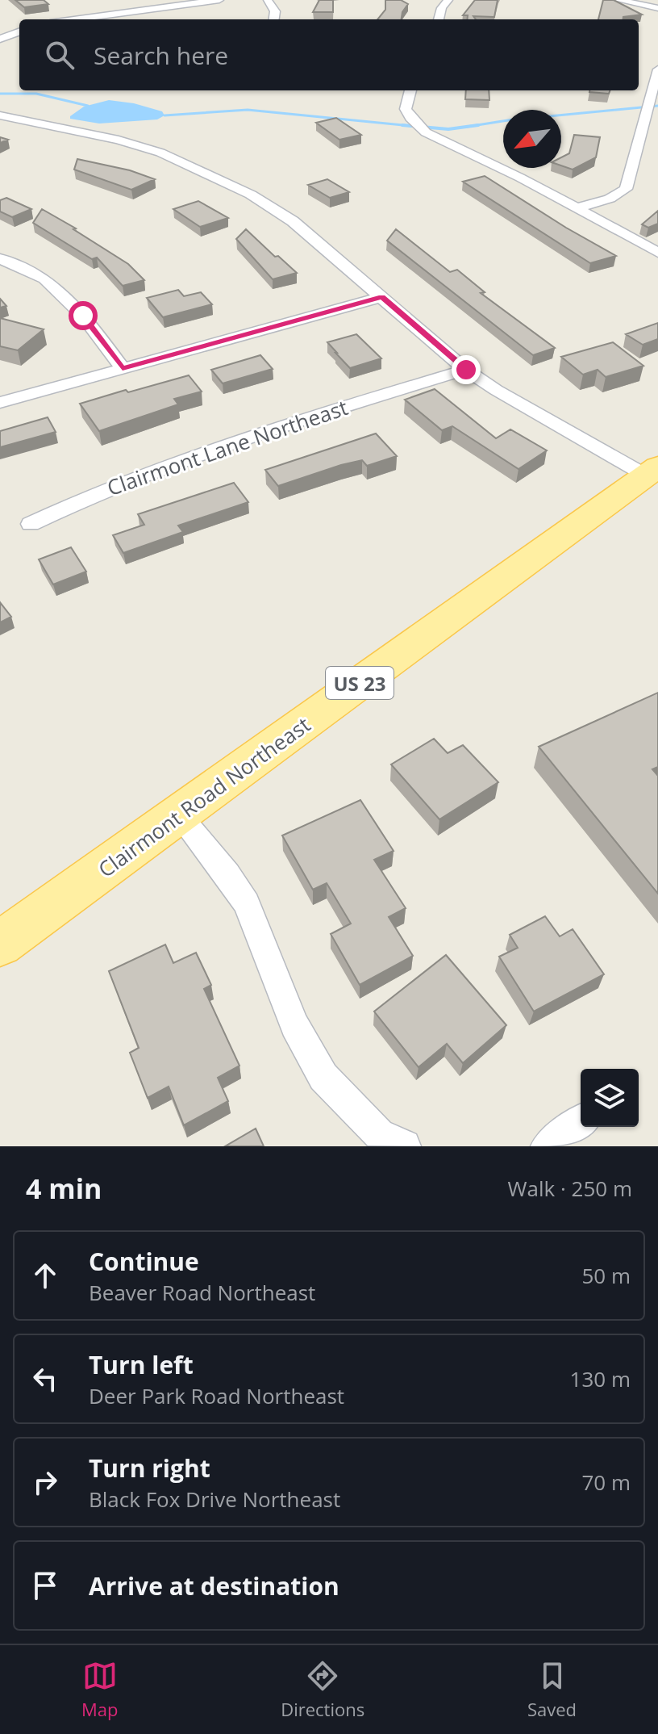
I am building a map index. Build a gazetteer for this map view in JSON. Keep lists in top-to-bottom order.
{
  "streets": {
    "main road": ["US 23", "Clairmont Road Northeast"],
    "street": ["Clairmont Lane Northeast"]
  },
  "north": "bottom left",
  "page": {
    "search": "Search here",
    "heading": ["4 min", "Walk · 250 m"],
    "list": [
      ["Continue", "Beaver Road Northeast", "50 m"],
      ["Turn left", "Deer Park Road Northeast", "130 m"],
      ["Turn right", "Black Fox Drive Northeast", "70 m"],
      "Arrive at destination"
    ],
    "nav": ["Map", "Directions", "Saved"]
  }
}
